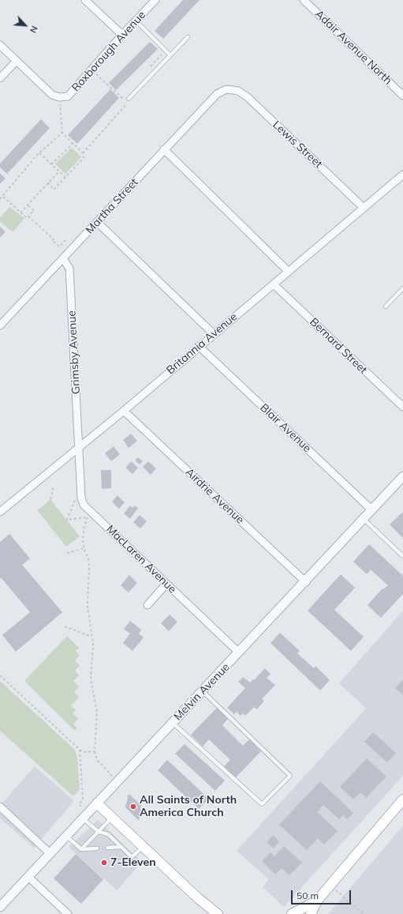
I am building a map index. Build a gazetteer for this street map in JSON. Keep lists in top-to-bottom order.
{
  "streets": {
    "street": [
      "Adair Avenue North",
      "Roxborough Avenue",
      "Lewis Street",
      "Martha Street",
      "Britannia Avenue",
      "Bernard Street",
      "Grimsby Avenue",
      "Blair Avenue",
      "Airdrie Avenue",
      "MacLaren Avenue",
      "Melvin Avenue"
    ]
  },
  "crossings": [
    ["Lewis Street", "Martha Street"],
    ["Lewis Street", "Britannia Avenue"],
    ["Martha Street", "Grimsby Avenue"],
    ["Britannia Avenue", "Bernard Street"],
    ["Britannia Avenue", "Grimsby Avenue"],
    ["Britannia Avenue", "Blair Avenue"],
    ["Britannia Avenue", "Airdrie Avenue"],
    ["Britannia Avenue", "MacLaren Avenue"],
    ["Grimsby Avenue", "MacLaren Avenue"],
    ["Blair Avenue", "Melvin Avenue"],
    ["Airdrie Avenue", "Melvin Avenue"],
    ["MacLaren Avenue", "Melvin Avenue"]
  ],
  "places": ["All Saints of North America Church", "7-Eleven"],
  "scale_bar": "50 m",
  "north": "bottom right"
}
